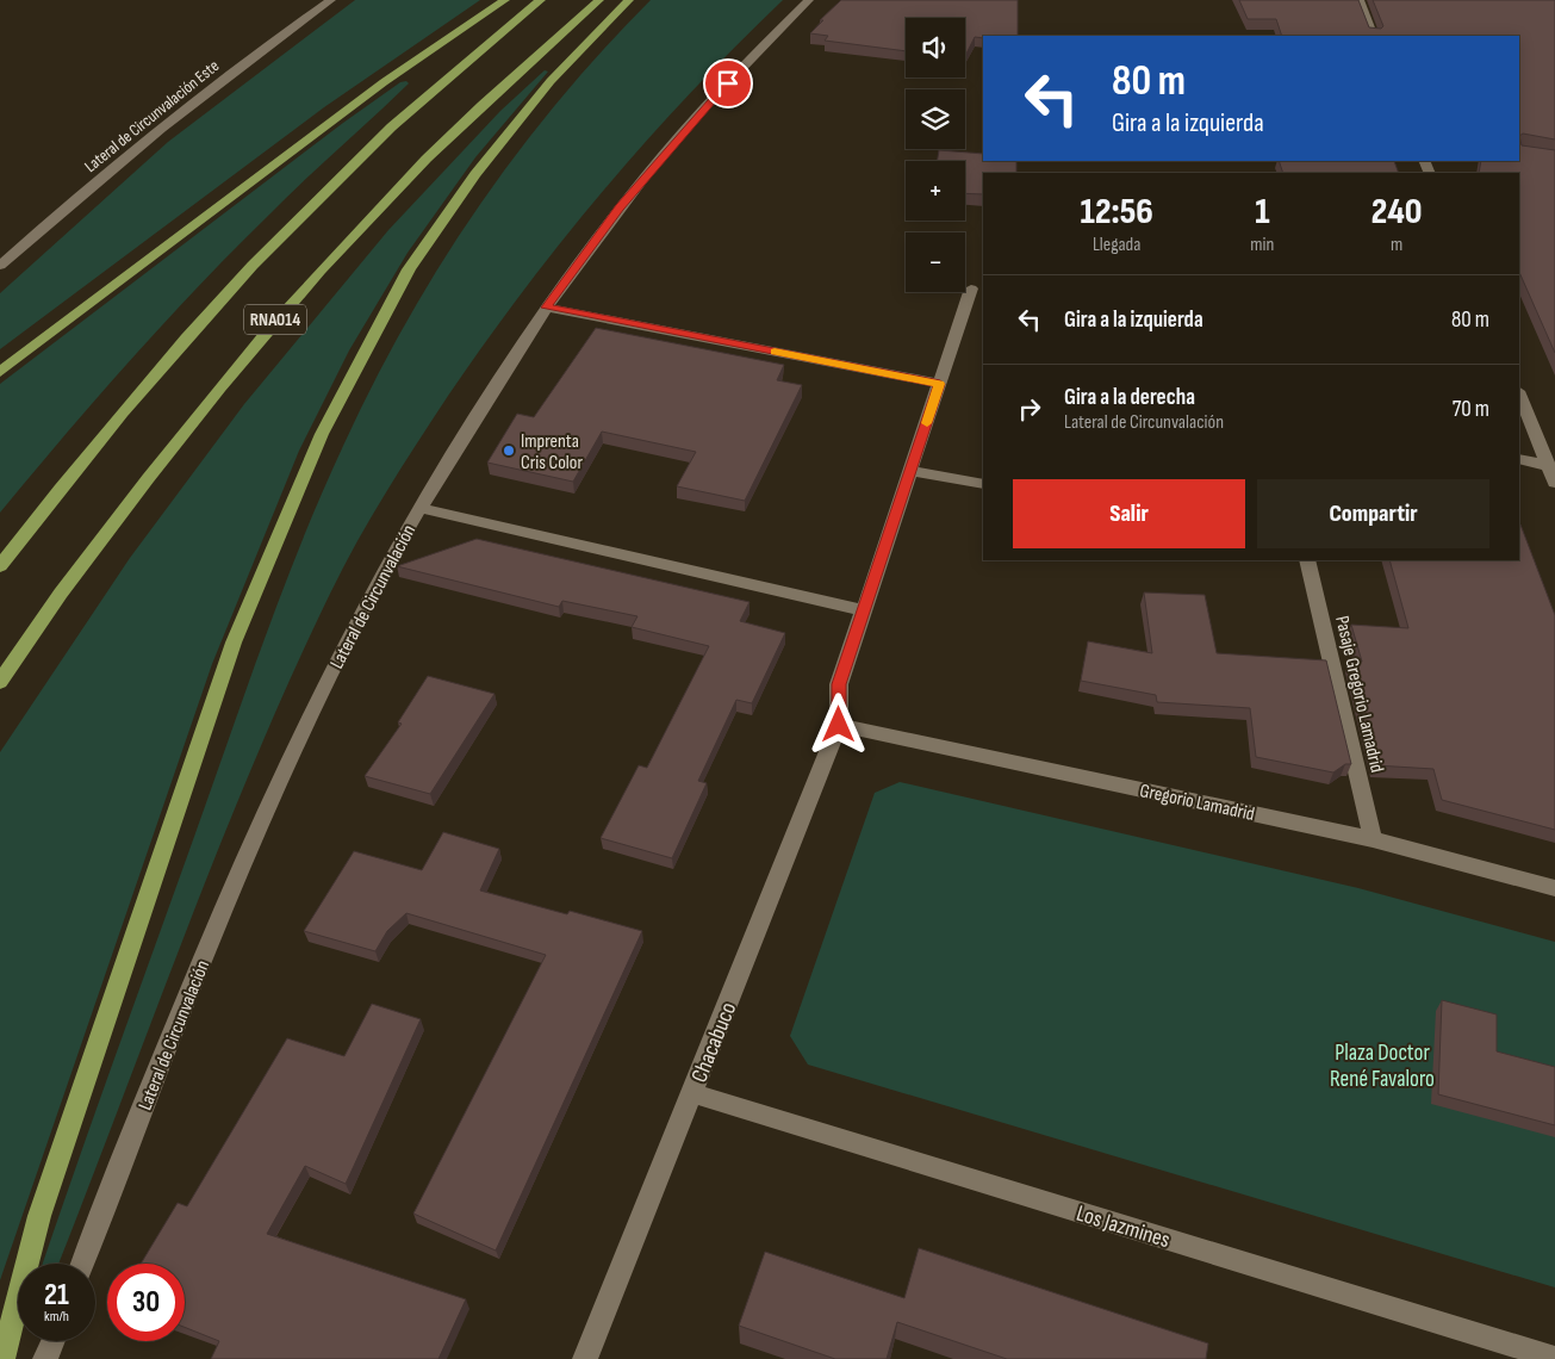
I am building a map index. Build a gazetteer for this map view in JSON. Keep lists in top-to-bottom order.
{
  "streets": {
    "highway": ["RNA014"],
    "street": [
      "Lateral de Circunvalación Este",
      "Lateral de Circunvalación",
      "Pasaje Gregorio Lamadrid",
      "Gregorio Lamadrid",
      "Chacabuco",
      "Los Jazmines"
    ]
  },
  "crossings": [
    ["Pasaje Gregorio Lamadrid", "Gregorio Lamadrid"],
    ["Gregorio Lamadrid", "Chacabuco"],
    ["Chacabuco", "Los Jazmines"]
  ],
  "parks": ["Plaza Doctor René Favaloro"],
  "places": ["Imprenta Cris Color"],
  "page": {
    "map_buttons": ["+", "−"],
    "turn": ["80 m", "Gira a la izquierda"],
    "eta": [
      "12:56",
      "Llegada",
      "1",
      "min",
      "240",
      "m"
    ],
    "list": [
      {
        "name": "Gira a la izquierda",
        "value": "80 m"
      },
      {
        "name": "Gira a la derecha",
        "note": "Lateral de Circunvalación",
        "value": "70 m"
      }
    ],
    "buttons": ["Salir", "Compartir"],
    "speed": "21 km/h",
    "limit": "30"
  }
}
